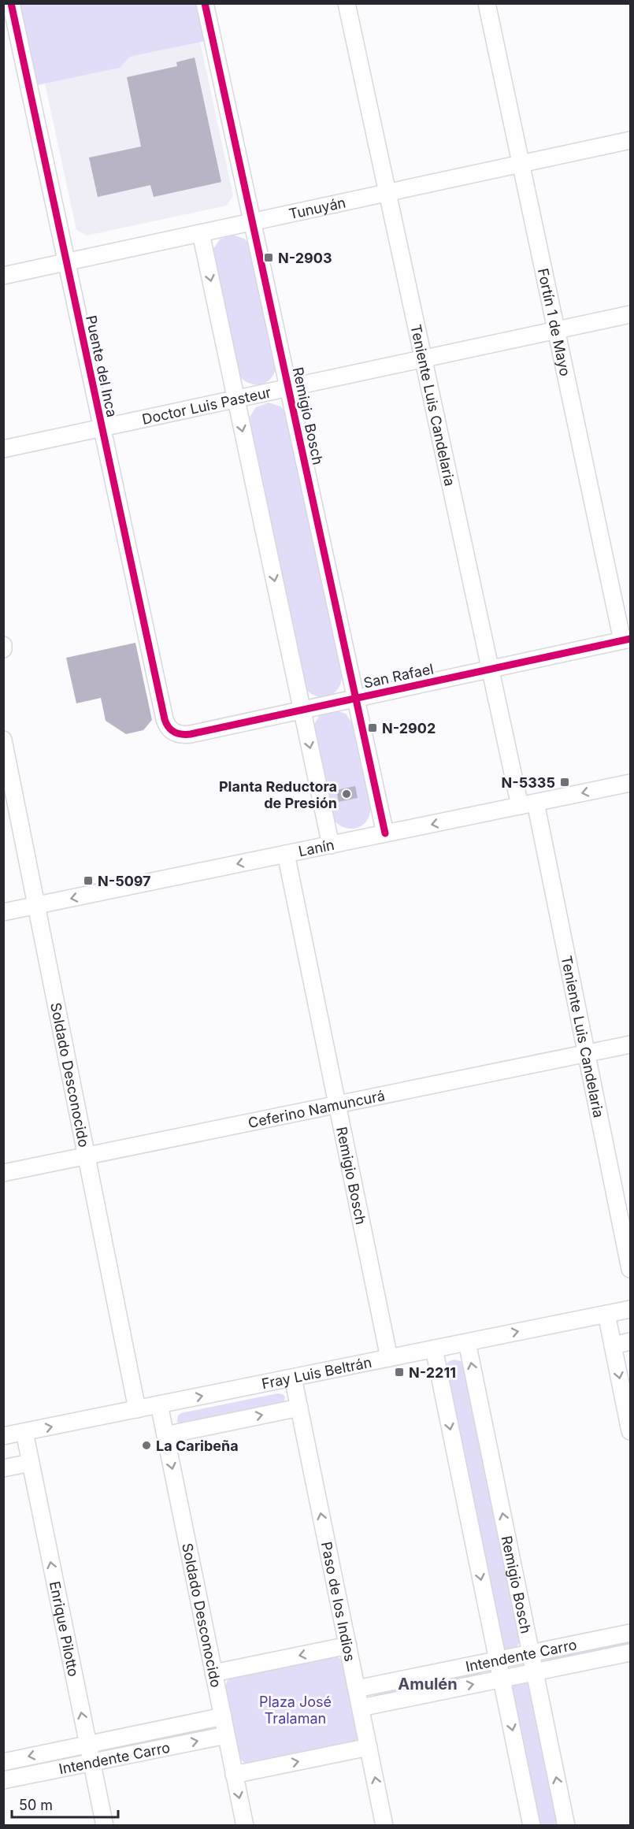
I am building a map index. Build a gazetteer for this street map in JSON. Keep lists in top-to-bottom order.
{
  "streets": {
    "street": [
      "Tunuyán",
      "Fortín 1 de Mayo",
      "Puente del Inca",
      "Teniente Luis Candelaria",
      "Doctor Luis Pasteur",
      "Remigio Bosch",
      "San Rafael",
      "Lanín",
      "Soldado Desconocido",
      "Ceferino Namuncurá",
      "Fray Luis Beltrán",
      "Paso de los Indios",
      "Enrique Pilotto",
      "Intendente Carro"
    ]
  },
  "crossings": [
    ["Tunuyán", "Fortín 1 de Mayo"],
    ["Tunuyán", "Puente del Inca"],
    ["Tunuyán", "Teniente Luis Candelaria"],
    ["Tunuyán", "Remigio Bosch"],
    ["Fortín 1 de Mayo", "Doctor Luis Pasteur"],
    ["Fortín 1 de Mayo", "San Rafael"],
    ["Puente del Inca", "Doctor Luis Pasteur"],
    ["Puente del Inca", "San Rafael"],
    ["Teniente Luis Candelaria", "Doctor Luis Pasteur"],
    ["Teniente Luis Candelaria", "San Rafael"],
    ["Teniente Luis Candelaria", "Lanín"],
    ["Teniente Luis Candelaria", "Ceferino Namuncurá"],
    ["Doctor Luis Pasteur", "Remigio Bosch"],
    ["Remigio Bosch", "San Rafael"],
    ["Remigio Bosch", "Lanín"],
    ["Remigio Bosch", "Ceferino Namuncurá"],
    ["Remigio Bosch", "Fray Luis Beltrán"],
    ["Remigio Bosch", "Intendente Carro"],
    ["Lanín", "Soldado Desconocido"],
    ["Soldado Desconocido", "Ceferino Namuncurá"],
    ["Soldado Desconocido", "Fray Luis Beltrán"],
    ["Soldado Desconocido", "Intendente Carro"],
    ["Fray Luis Beltrán", "Paso de los Indios"],
    ["Fray Luis Beltrán", "Enrique Pilotto"],
    ["Paso de los Indios", "Intendente Carro"],
    ["Enrique Pilotto", "Intendente Carro"]
  ],
  "one_way": ["Lanín", "Enrique Pilotto"],
  "districts": ["Amulén"],
  "parks": ["Plaza José Tralaman"],
  "places": {
    "transit": [
      "N-2903",
      "N-2902",
      "N-5335",
      "N-5097",
      "N-2211"
    ],
    "other": ["Planta Reductora de Presión", "La Caribeña"]
  },
  "scale_bar": "50 m"
}
